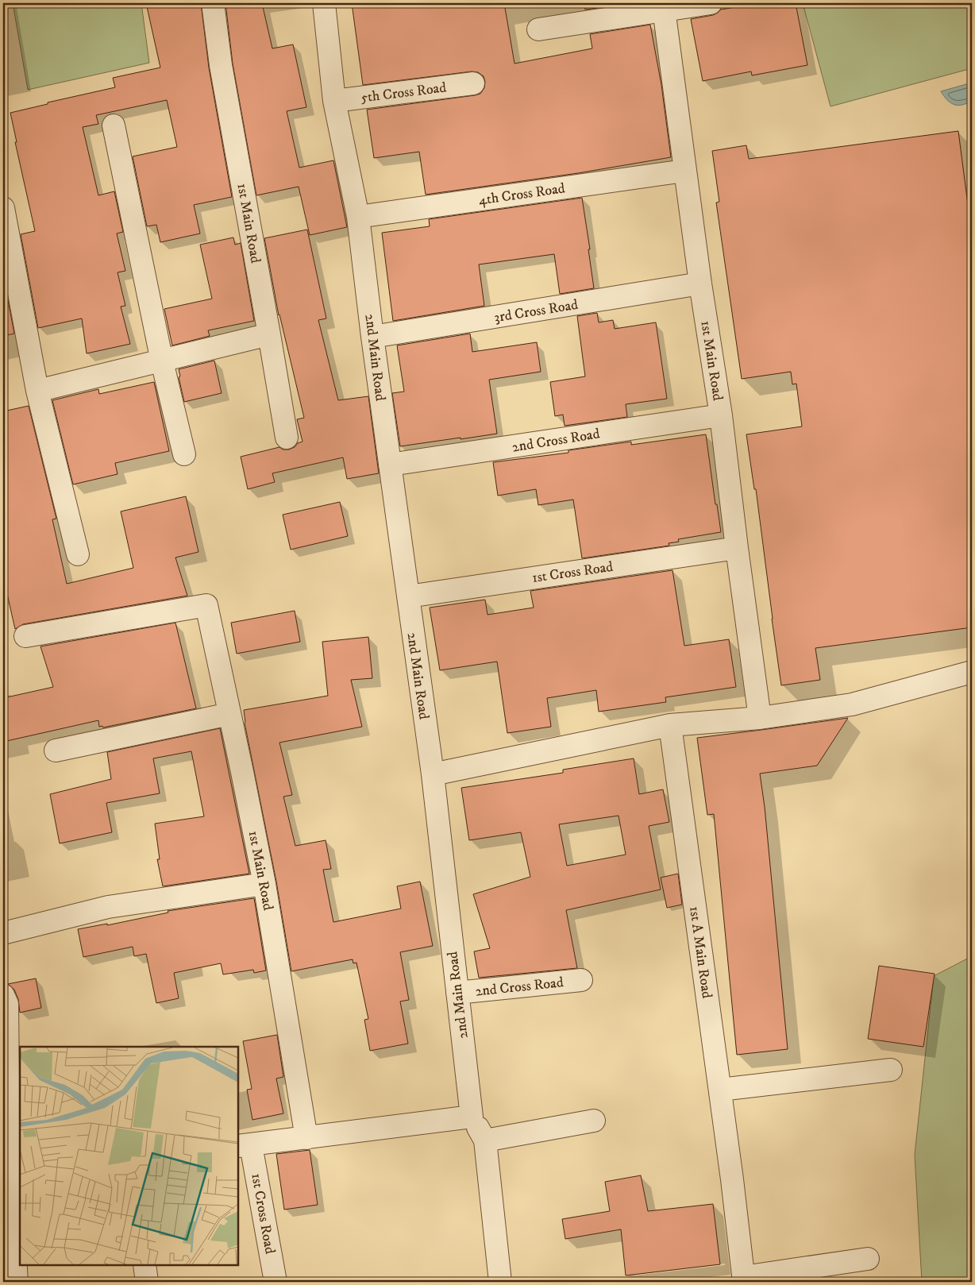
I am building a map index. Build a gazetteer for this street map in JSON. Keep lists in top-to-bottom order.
{
  "streets": {
    "street": [
      "5th Cross Road",
      "4th Cross Road",
      "1st Main Road",
      "3rd Cross Road",
      "2nd Main Road",
      "2nd Cross Road",
      "1st Cross Road",
      "1st A Main Road"
    ]
  },
  "crossings": [
    ["5th Cross Road", "2nd Main Road"],
    ["4th Cross Road", "1st Main Road"],
    ["4th Cross Road", "2nd Main Road"],
    ["1st Main Road", "3rd Cross Road"],
    ["1st Main Road", "2nd Cross Road"],
    ["1st Main Road", "1st Cross Road"],
    ["3rd Cross Road", "2nd Main Road"],
    ["2nd Main Road", "2nd Cross Road"],
    ["2nd Main Road", "1st Cross Road"]
  ]
}
